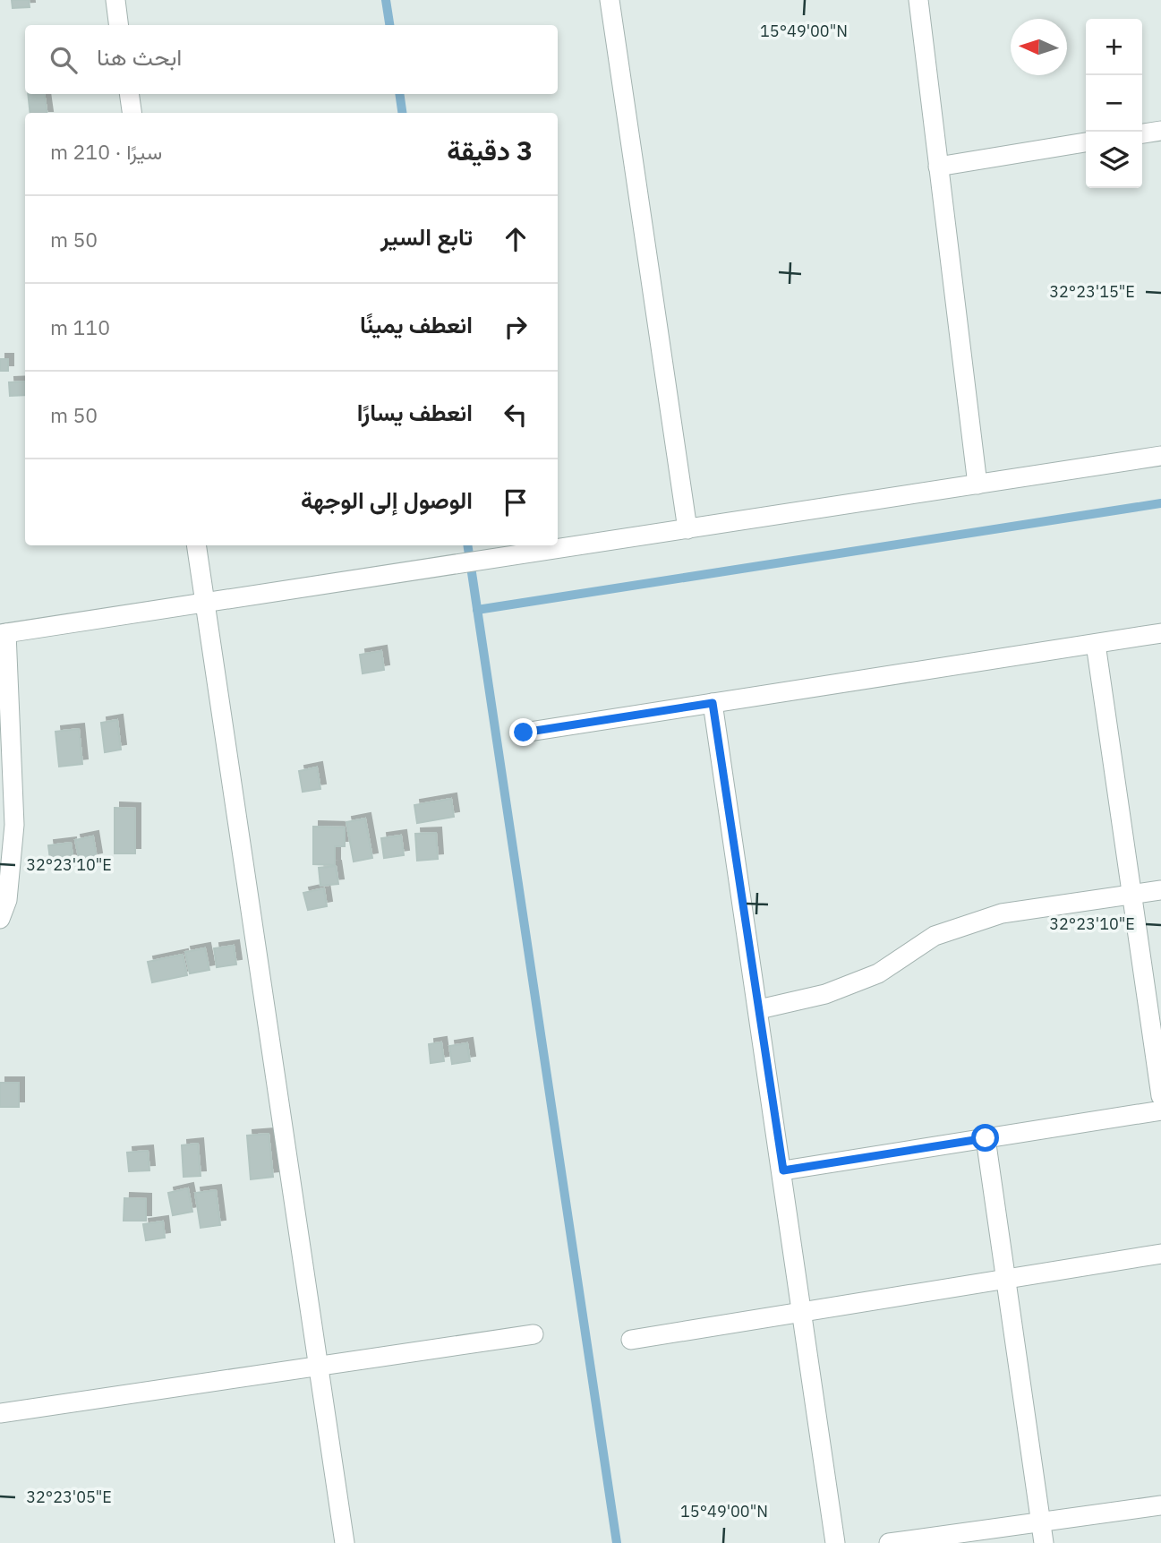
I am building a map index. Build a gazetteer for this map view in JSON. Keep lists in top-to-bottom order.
{
  "north": "left",
  "page": {
    "map_buttons": ["+", "−"],
    "search": "ابحث هنا",
    "heading": ["3 دقيقة", "سيرًا · 210 m"],
    "list": [
      ["تابع السير", "50 m"],
      ["انعطف يمينًا", "110 m"],
      ["انعطف يسارًا", "50 m"],
      "الوصول إلى الوجهة"
    ]
  },
  "coordinates": [
    "15°49'00\"N",
    "32°23'15\"E",
    "32°23'10\"E",
    "32°23'05\"E"
  ]
}
